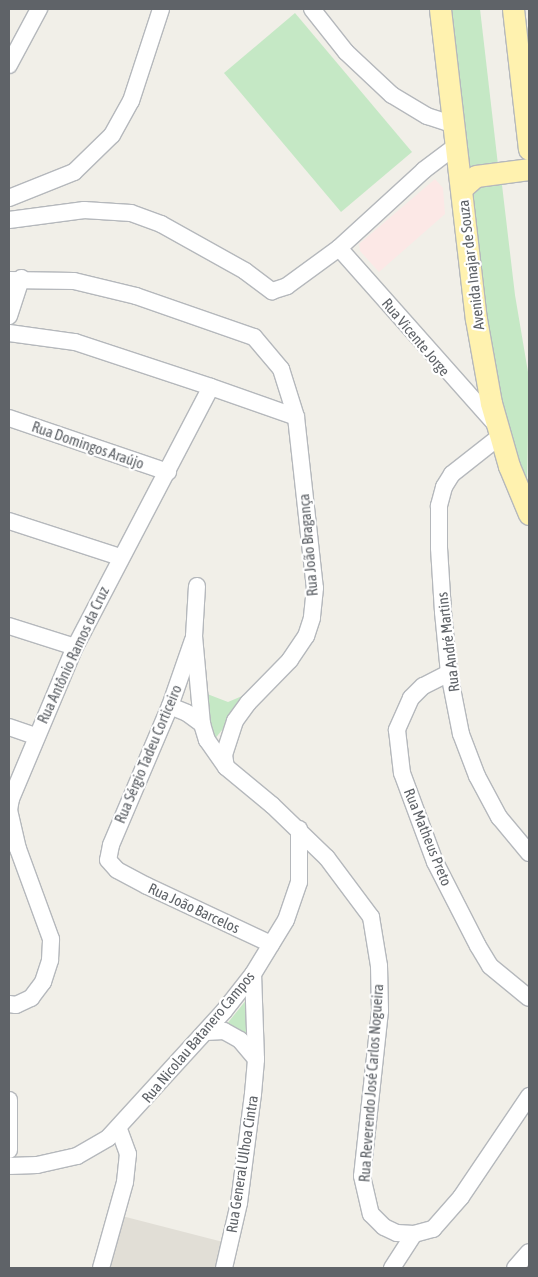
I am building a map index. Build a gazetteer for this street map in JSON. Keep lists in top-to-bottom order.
{
  "streets": {
    "main road": ["Avenida Inajar de Souza"],
    "street": [
      "Rua Vicente Jorge",
      "Rua Domingos Araújo",
      "Rua João Bragança",
      "Rua André Martins",
      "Rua Antônio Ramos da Cruz",
      "Rua Sérgio Tadeu Corticeiro",
      "Rua Matheus Preto",
      "Rua João Barcelos",
      "Rua Nicolau Batanero Campos",
      "Rua Reverendo José Carlos Nogueira",
      "Rua General Ulhoa Cintra"
    ]
  },
  "crossings": [
    ["Avenida Inajar de Souza", "Rua Vicente Jorge"],
    ["Avenida Inajar de Souza", "Rua André Martins"],
    ["Rua Vicente Jorge", "Rua André Martins"],
    ["Rua Domingos Araújo", "Rua Antônio Ramos da Cruz"],
    ["Rua João Bragança", "Rua Reverendo José Carlos Nogueira"],
    ["Rua André Martins", "Rua Matheus Preto"],
    ["Rua Sérgio Tadeu Corticeiro", "Rua João Barcelos"],
    ["Rua Sérgio Tadeu Corticeiro", "Rua Reverendo José Carlos Nogueira"],
    ["Rua João Barcelos", "Rua Nicolau Batanero Campos"],
    ["Rua Nicolau Batanero Campos", "Rua Reverendo José Carlos Nogueira"],
    ["Rua Nicolau Batanero Campos", "Rua General Ulhoa Cintra"]
  ]
}
